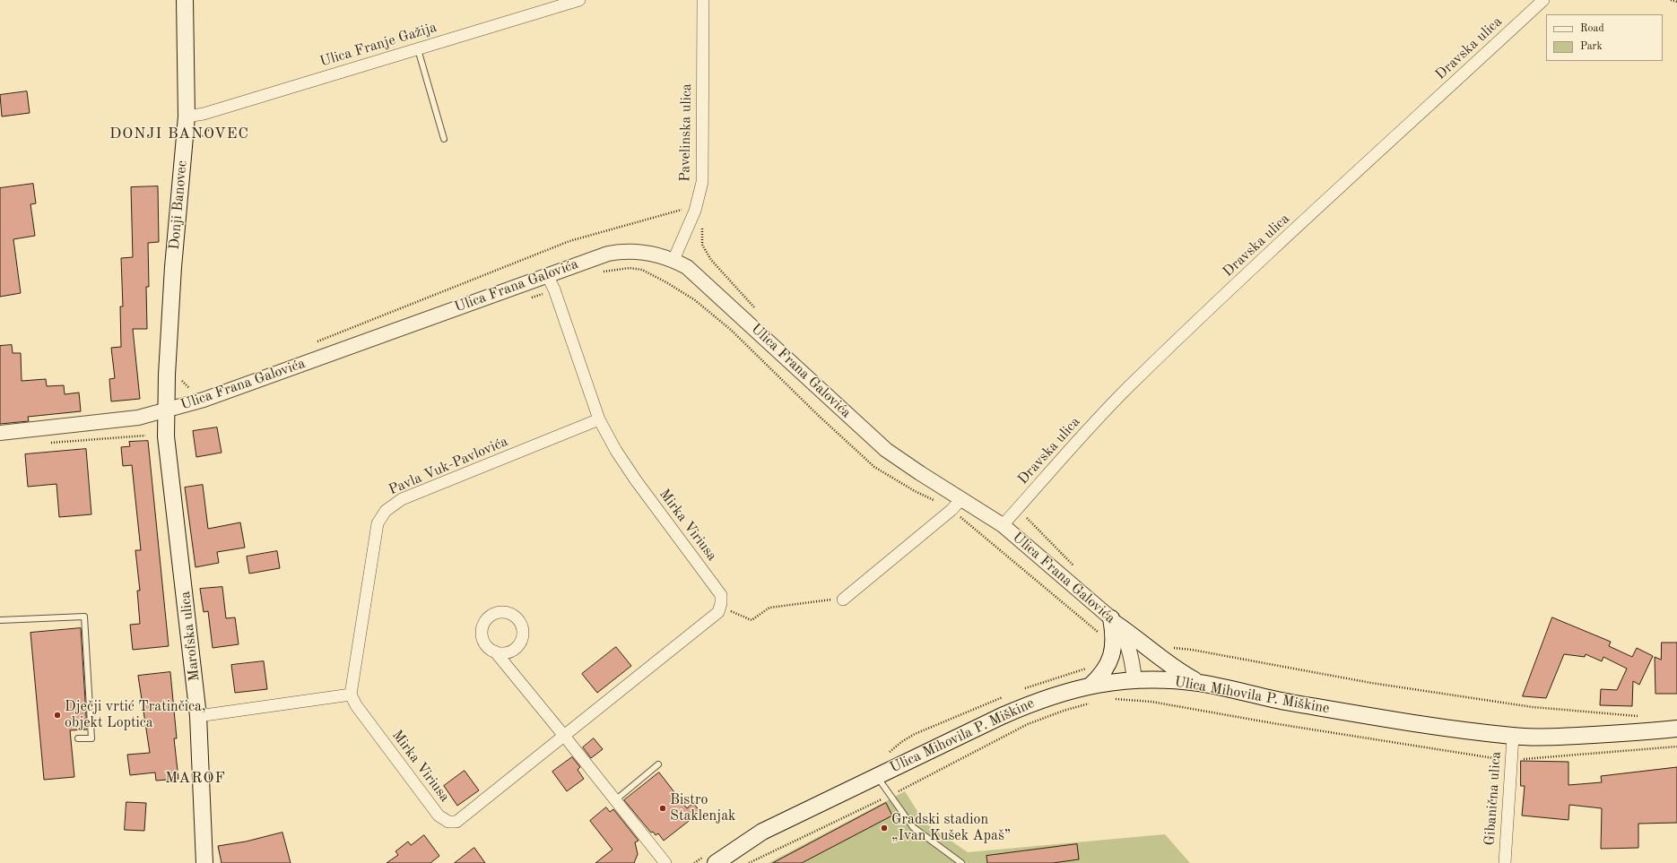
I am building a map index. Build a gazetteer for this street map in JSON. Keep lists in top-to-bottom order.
{
  "streets": {
    "main road": ["Donji Banovec", "Marofska ulica", "Ulica Mihovila P. Miškine"],
    "street": [
      "Ulica Franje Gažija",
      "Dravska ulica",
      "Pavelinska ulica",
      "Ulica Frana Galovića",
      "Pavla Vuk-Pavlovića",
      "Mirka Viriusa",
      "Gibanična ulica"
    ]
  },
  "crossings": [
    ["Ulica Franje Gažija", "Donji Banovec"],
    ["Dravska ulica", "Ulica Frana Galovića"],
    ["Pavelinska ulica", "Ulica Frana Galovića"],
    ["Donji Banovec", "Ulica Frana Galovića"],
    ["Donji Banovec", "Marofska ulica"],
    ["Ulica Frana Galovića", "Mirka Viriusa"],
    ["Ulica Frana Galovića", "Marofska ulica"],
    ["Ulica Frana Galovića", "Ulica Mihovila P. Miškine"],
    ["Pavla Vuk-Pavlovića", "Mirka Viriusa"],
    ["Ulica Mihovila P. Miškine", "Gibanična ulica"]
  ],
  "districts": ["DONJI BANOVEC", "MAROF"],
  "places": ["Dječji vrtić Tratinčica, objekt Loptica", "Bistro Staklenjak", "Gradski stadion „Ivan Kušek Apaš”"],
  "legend": ["Road", "Park"]
}
